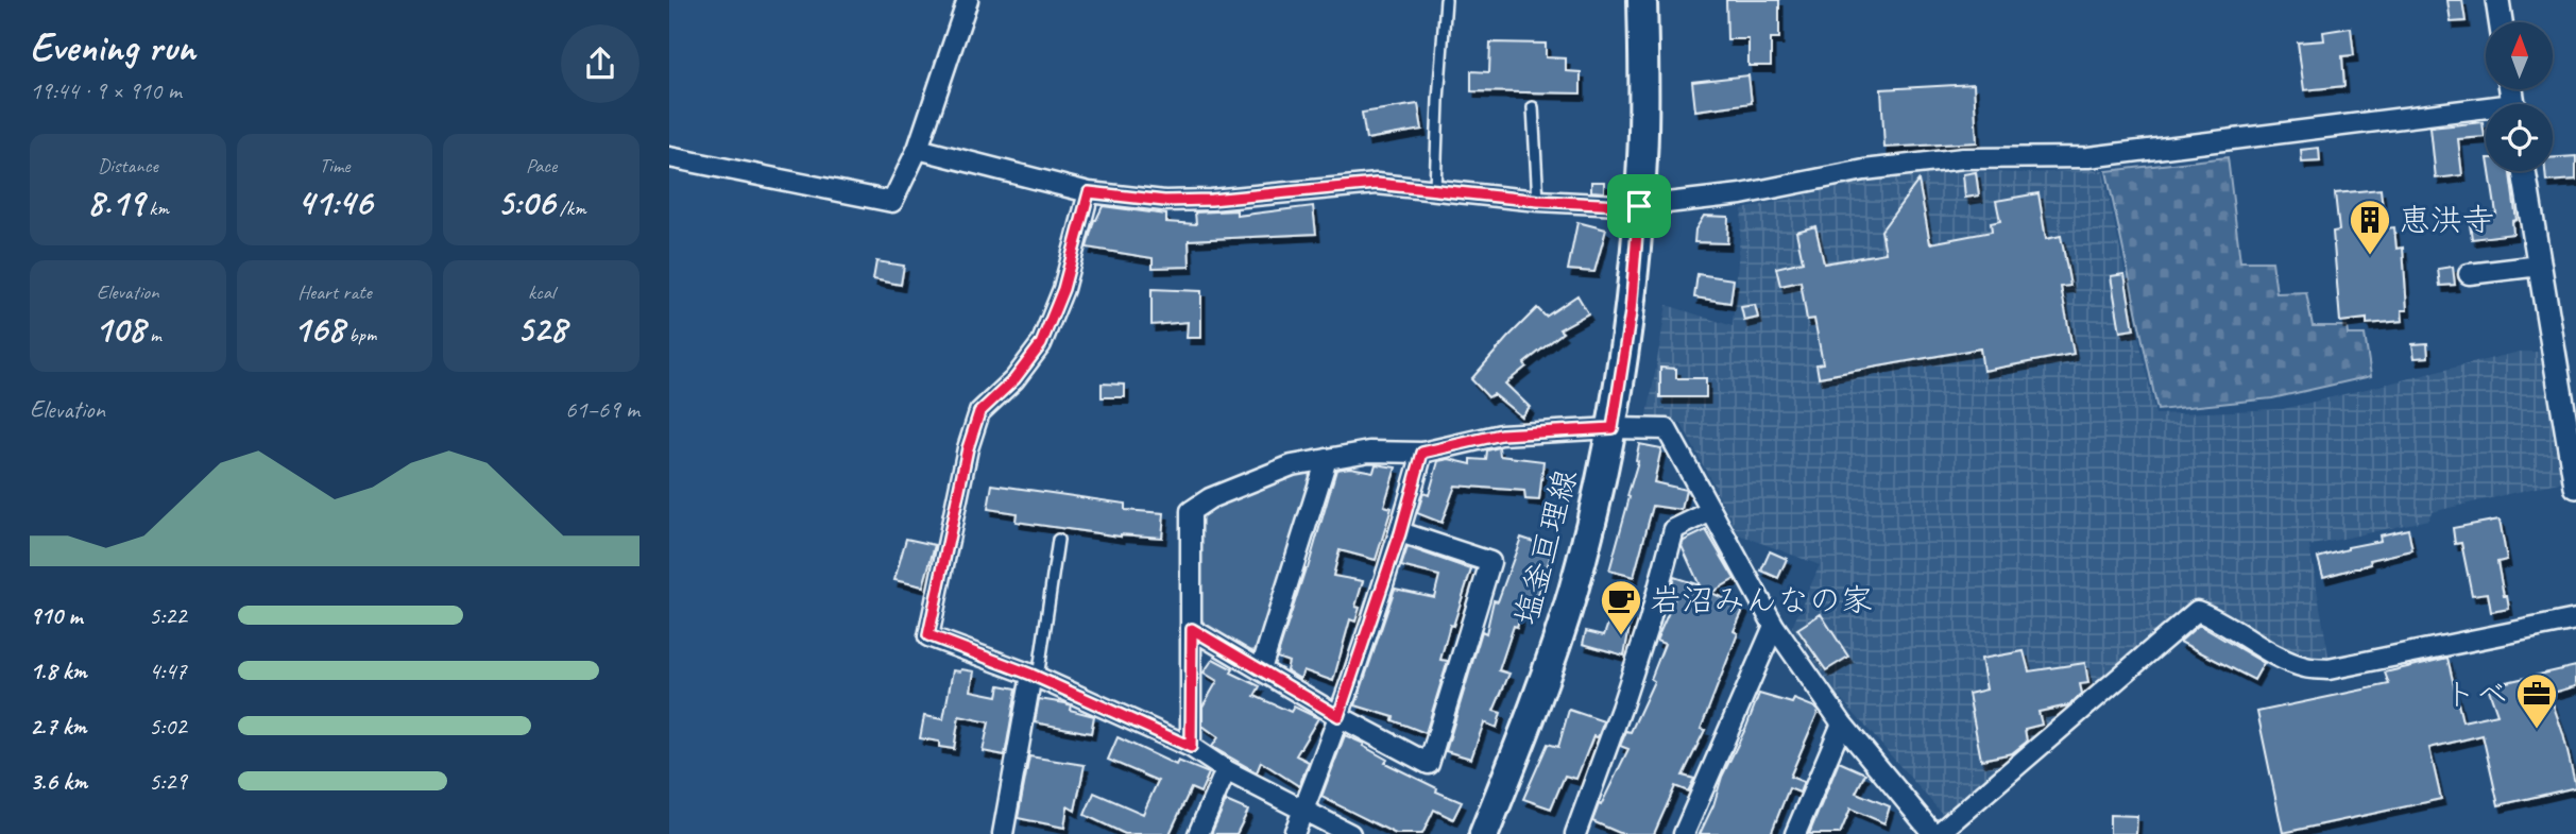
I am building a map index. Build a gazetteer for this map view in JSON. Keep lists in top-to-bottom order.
{
  "streets": {
    "main road": ["塩釜亘理線"]
  },
  "places": {
    "building": ["恵洪寺"],
    "cafe": ["岩沼みんなの家"],
    "office": ["トベ"]
  },
  "north": "top",
  "page": {
    "heading": ["Evening run", "19:44 · 9 × 910 m"],
    "stats": [
      ["Distance", "8.19 km"],
      ["Time", "41:46"],
      ["Pace", "5:06 /km"],
      ["Elevation", "108 m"],
      ["Heart rate", "168 bpm"],
      ["kcal", "528"]
    ],
    "chart": ["Elevation", "61–69 m"],
    "list": [
      {
        "name": "910 m",
        "note": "5:22"
      },
      {
        "name": "1.8 km",
        "note": "4:47"
      },
      {
        "name": "2.7 km",
        "note": "5:02"
      },
      {
        "name": "3.6 km",
        "note": "5:29"
      }
    ]
  }
}
